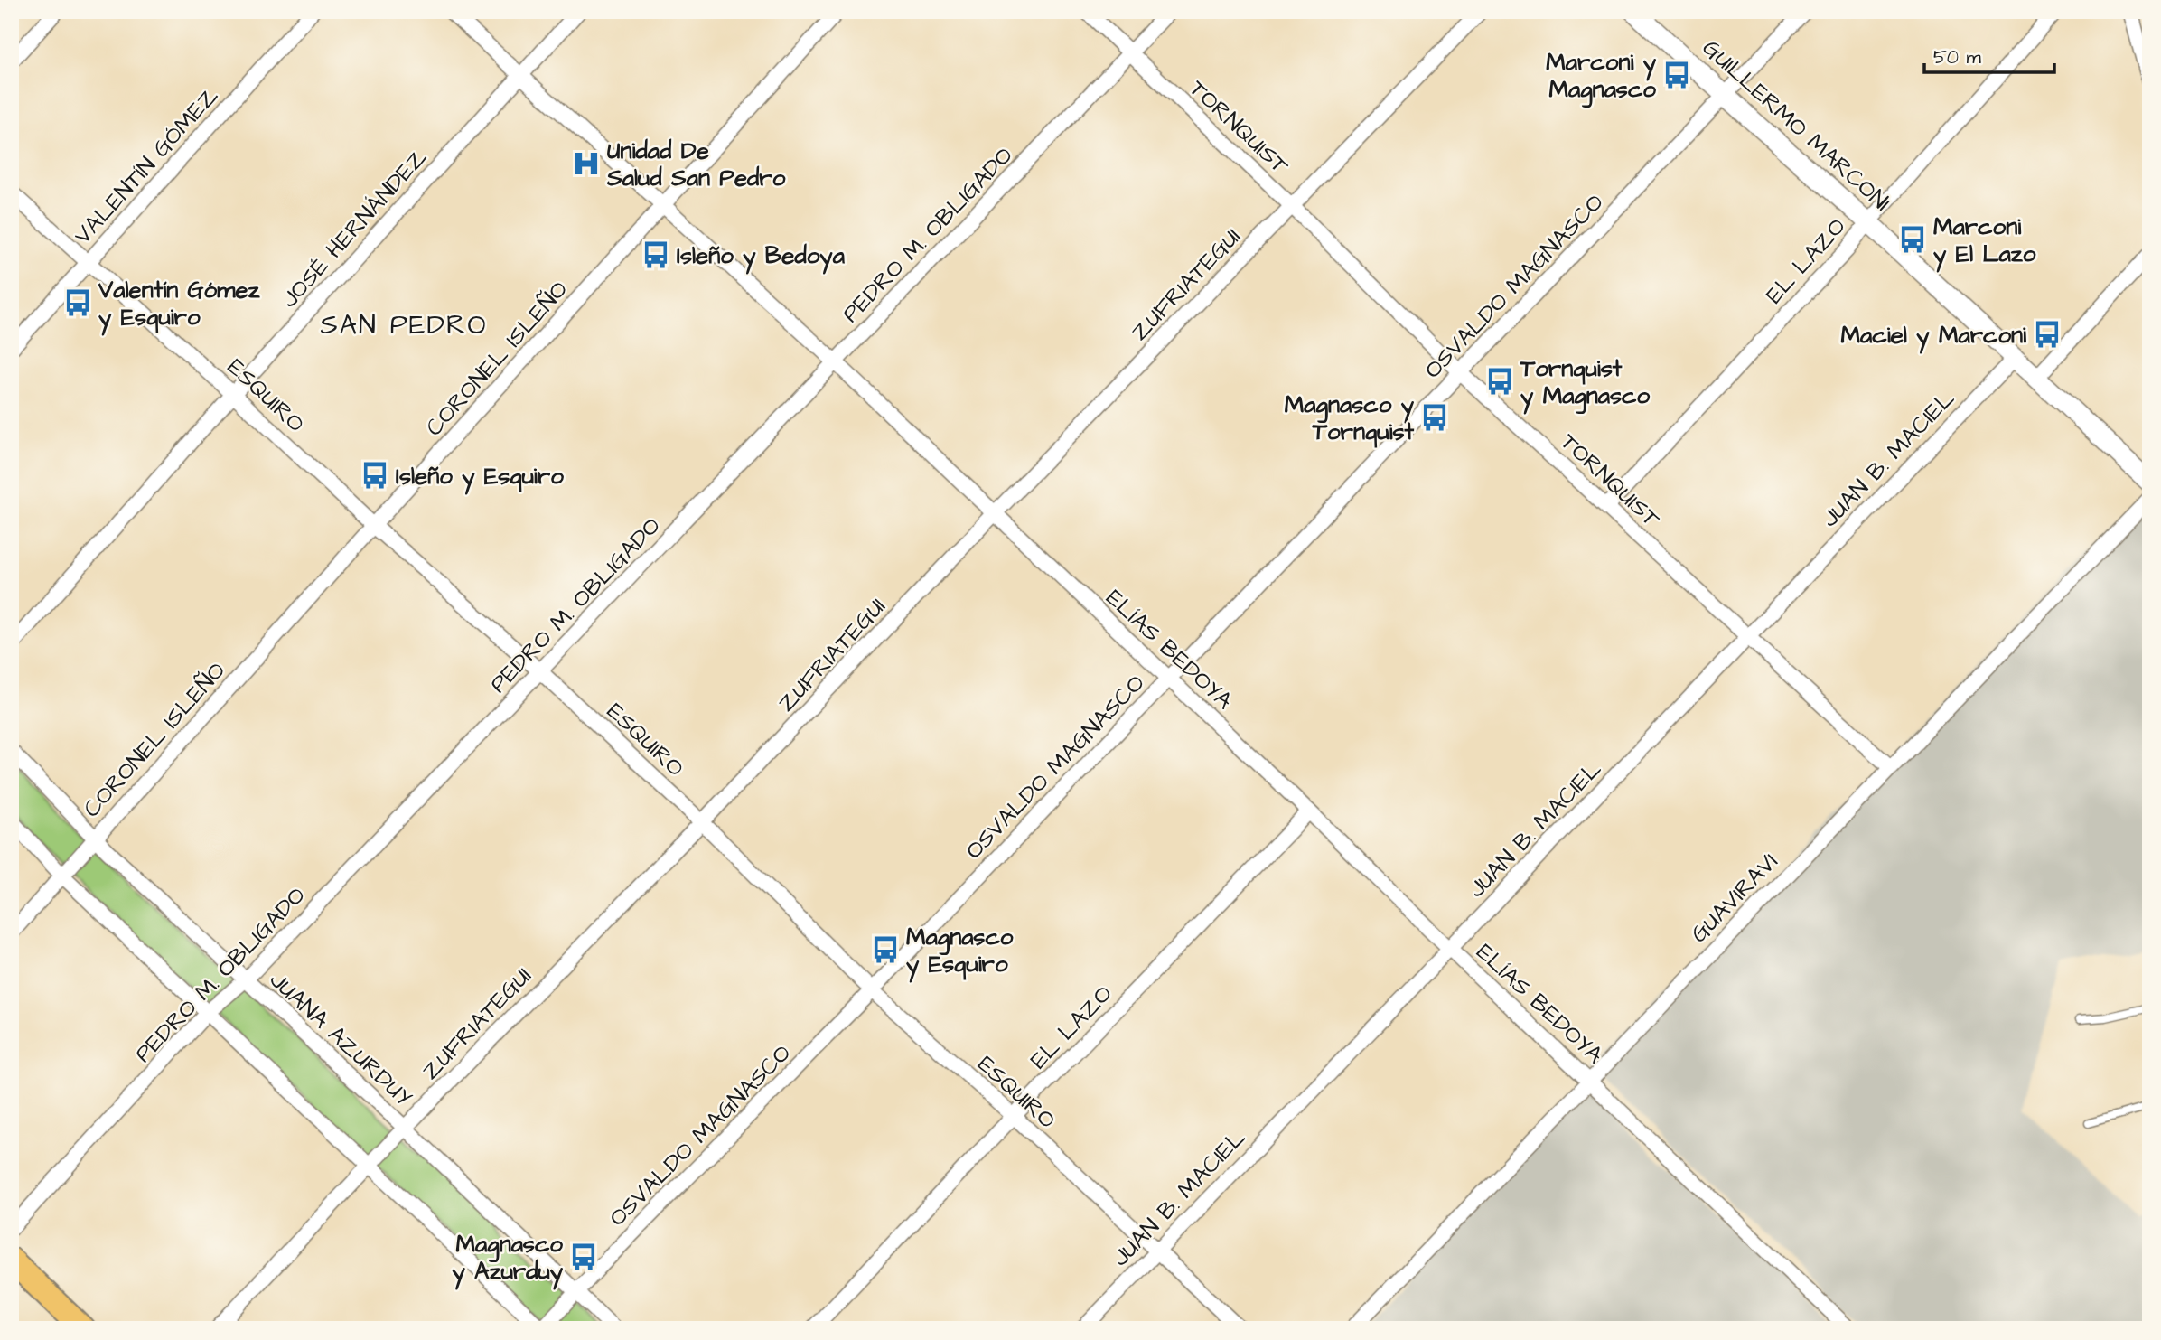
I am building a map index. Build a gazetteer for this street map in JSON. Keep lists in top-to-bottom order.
{
  "streets": {
    "street": [
      "GUILLERMO MARCONI",
      "TORNQUIST",
      "VALENTÍN GÓMEZ",
      "JOSÉ HERNÁNDEZ",
      "PEDRO M. OBLIGADO",
      "EL LAZO",
      "ZUFRIATEGUI",
      "OSVALDO MAGNASCO",
      "CORONEL ISLEÑO",
      "ESQUIRO",
      "JUAN B. MACIEL",
      "ELÍAS BEDOYA",
      "GUAVIRAVI",
      "JUANA AZURDUY"
    ]
  },
  "crossings": [
    ["GUILLERMO MARCONI", "EL LAZO"],
    ["GUILLERMO MARCONI", "OSVALDO MAGNASCO"],
    ["GUILLERMO MARCONI", "JUAN B. MACIEL"],
    ["TORNQUIST", "PEDRO M. OBLIGADO"],
    ["TORNQUIST", "EL LAZO"],
    ["TORNQUIST", "ZUFRIATEGUI"],
    ["TORNQUIST", "OSVALDO MAGNASCO"],
    ["TORNQUIST", "JUAN B. MACIEL"],
    ["TORNQUIST", "GUAVIRAVI"],
    ["VALENTÍN GÓMEZ", "ESQUIRO"],
    ["JOSÉ HERNÁNDEZ", "ESQUIRO"],
    ["JOSÉ HERNÁNDEZ", "ELÍAS BEDOYA"],
    ["PEDRO M. OBLIGADO", "ESQUIRO"],
    ["PEDRO M. OBLIGADO", "ELÍAS BEDOYA"],
    ["PEDRO M. OBLIGADO", "JUANA AZURDUY"],
    ["EL LAZO", "ESQUIRO"],
    ["EL LAZO", "ELÍAS BEDOYA"],
    ["ZUFRIATEGUI", "ESQUIRO"],
    ["ZUFRIATEGUI", "ELÍAS BEDOYA"],
    ["ZUFRIATEGUI", "JUANA AZURDUY"],
    ["OSVALDO MAGNASCO", "ESQUIRO"],
    ["OSVALDO MAGNASCO", "ELÍAS BEDOYA"],
    ["OSVALDO MAGNASCO", "JUANA AZURDUY"],
    ["CORONEL ISLEÑO", "ESQUIRO"],
    ["CORONEL ISLEÑO", "ELÍAS BEDOYA"],
    ["CORONEL ISLEÑO", "JUANA AZURDUY"],
    ["ESQUIRO", "JUAN B. MACIEL"],
    ["JUAN B. MACIEL", "ELÍAS BEDOYA"],
    ["ELÍAS BEDOYA", "GUAVIRAVI"]
  ],
  "districts": ["SAN PEDRO"],
  "places": {
    "bus stop": [
      "Marconi y Magnasco",
      "Marconi y El Lazo",
      "Isleño y Bedoya",
      "Valentín Gómez y Esquiro",
      "Maciel y Marconi",
      "Tornquist y Magnasco",
      "Magnasco y Tornquist",
      "Isleño y Esquiro",
      "Magnasco y Esquiro",
      "Magnasco y Azurduy"
    ],
    "hospital": ["Unidad De Salud San Pedro"]
  },
  "scale_bar": "50 m"
}
